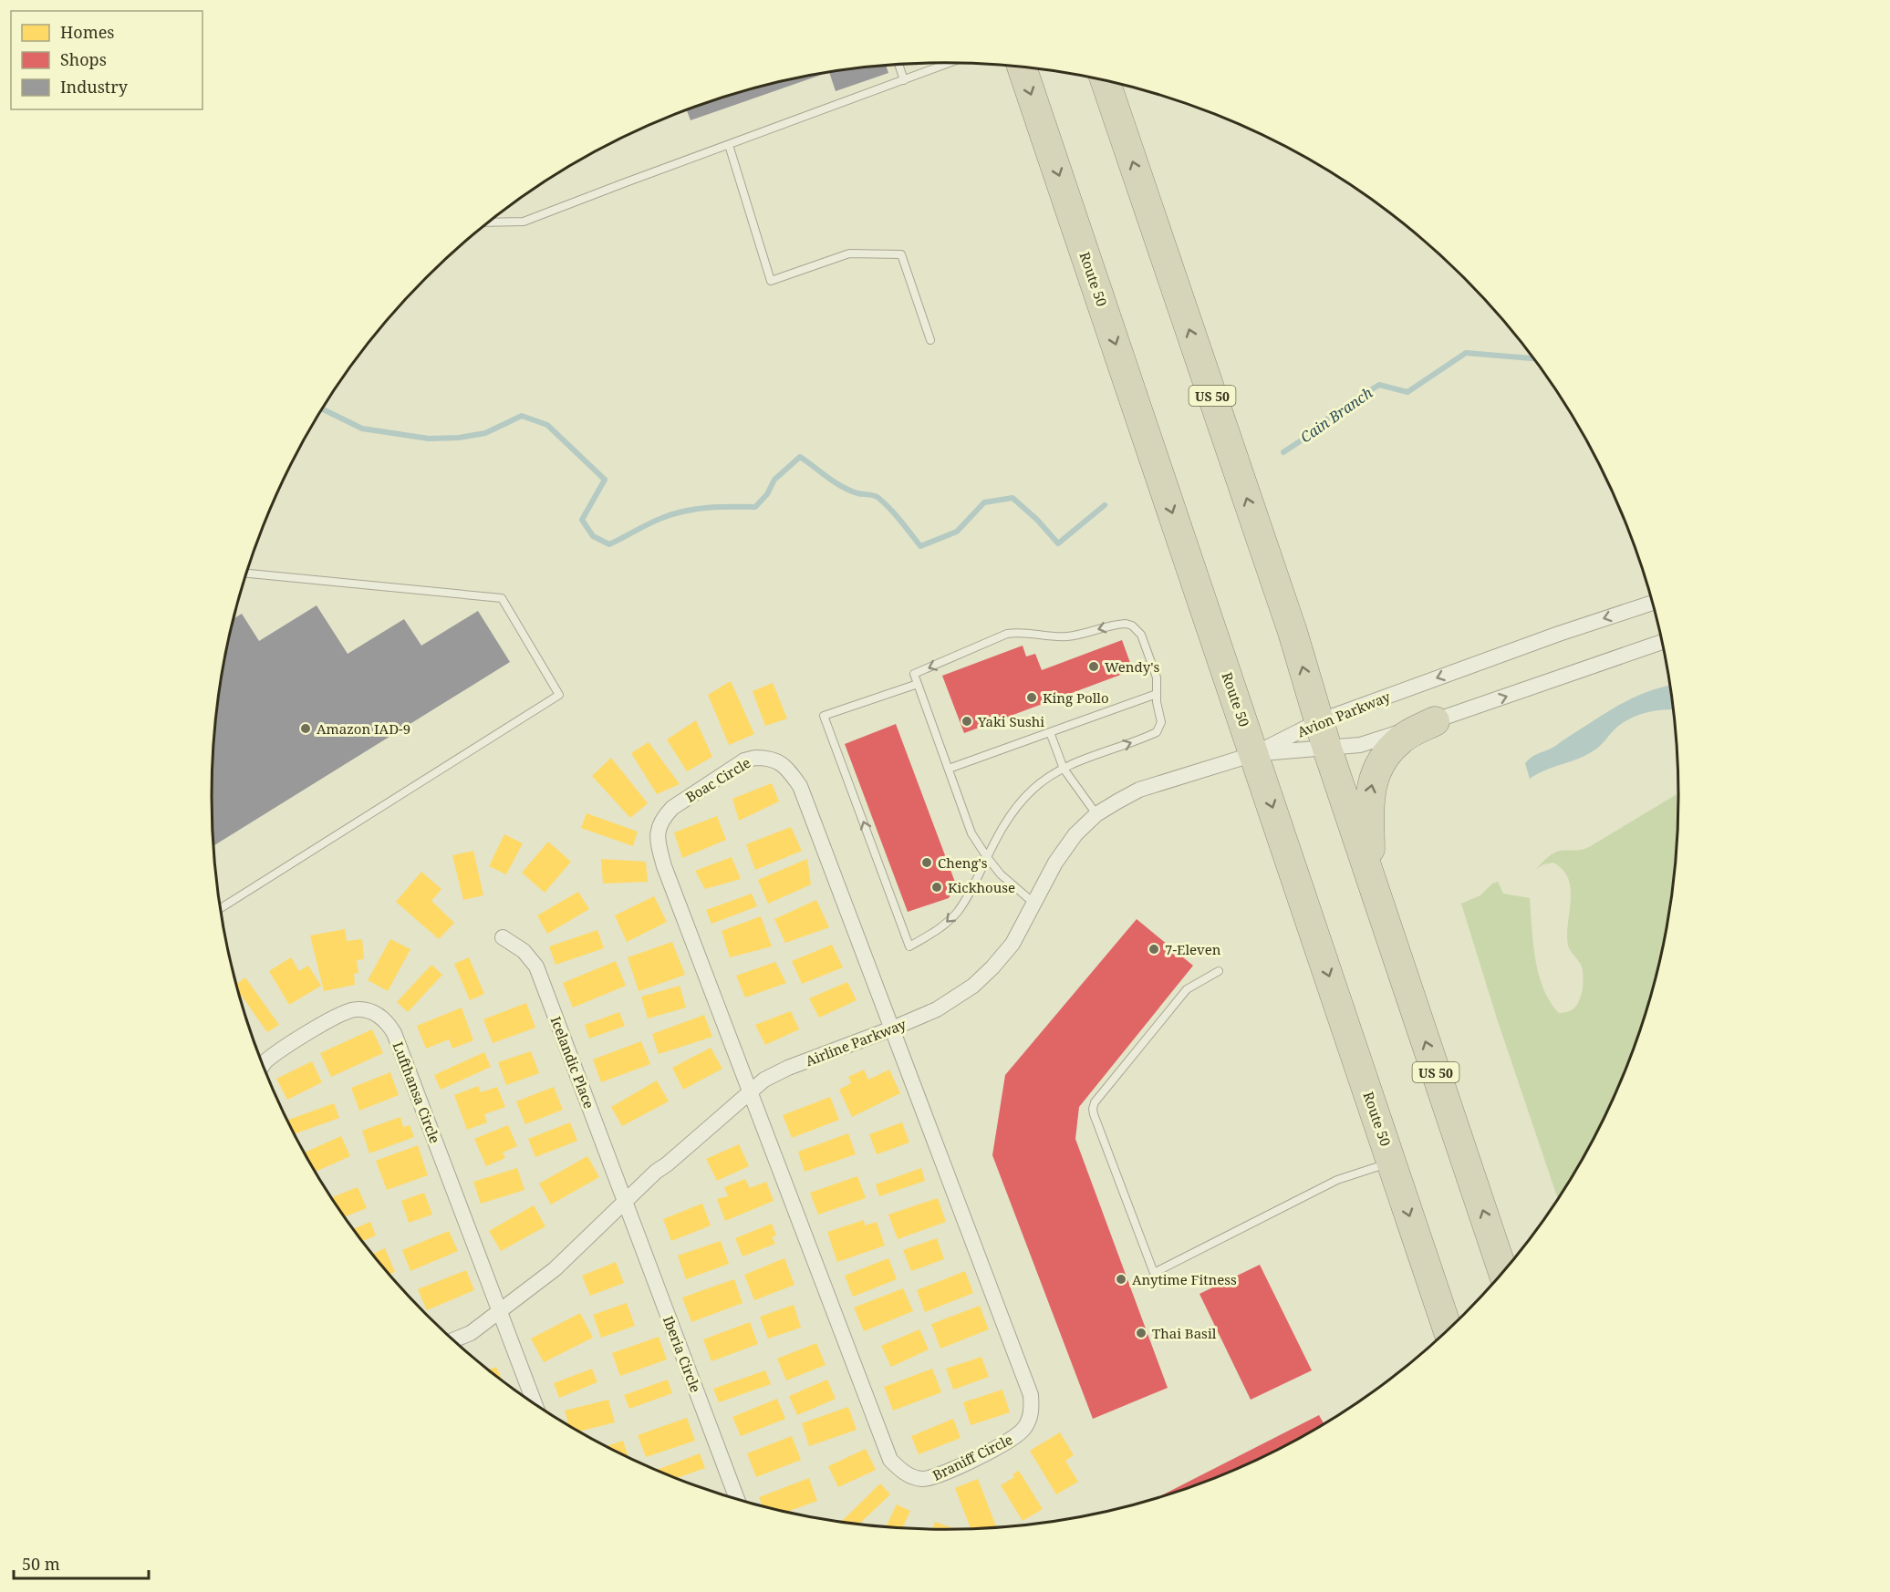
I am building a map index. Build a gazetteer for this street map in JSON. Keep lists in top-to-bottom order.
{
  "streets": {
    "highway": ["Route 50", "US 50"],
    "street": [
      "Avion Parkway",
      "Boac Circle",
      "Airline Parkway",
      "Icelandic Place",
      "Lufthansa Circle",
      "Iberia Circle",
      "Braniff Circle"
    ]
  },
  "crossings": [
    ["Route 50", "Avion Parkway"],
    ["Route 50", "Airline Parkway"],
    ["US 50", "Avion Parkway"],
    ["Avion Parkway", "Airline Parkway"],
    ["Boac Circle", "Airline Parkway"],
    ["Boac Circle", "Braniff Circle"],
    ["Airline Parkway", "Icelandic Place"],
    ["Airline Parkway", "Lufthansa Circle"],
    ["Airline Parkway", "Iberia Circle"],
    ["Airline Parkway", "Braniff Circle"],
    ["Icelandic Place", "Iberia Circle"]
  ],
  "water": ["Cain Branch"],
  "places": [
    "Wendy's",
    "King Pollo",
    "Yaki Sushi",
    "Amazon IAD-9",
    "Cheng's",
    "Kickhouse",
    "7-Eleven",
    "Anytime Fitness",
    "Thai Basil"
  ],
  "legend": ["Homes", "Shops", "Industry"],
  "scale_bar": "50 m"
}
